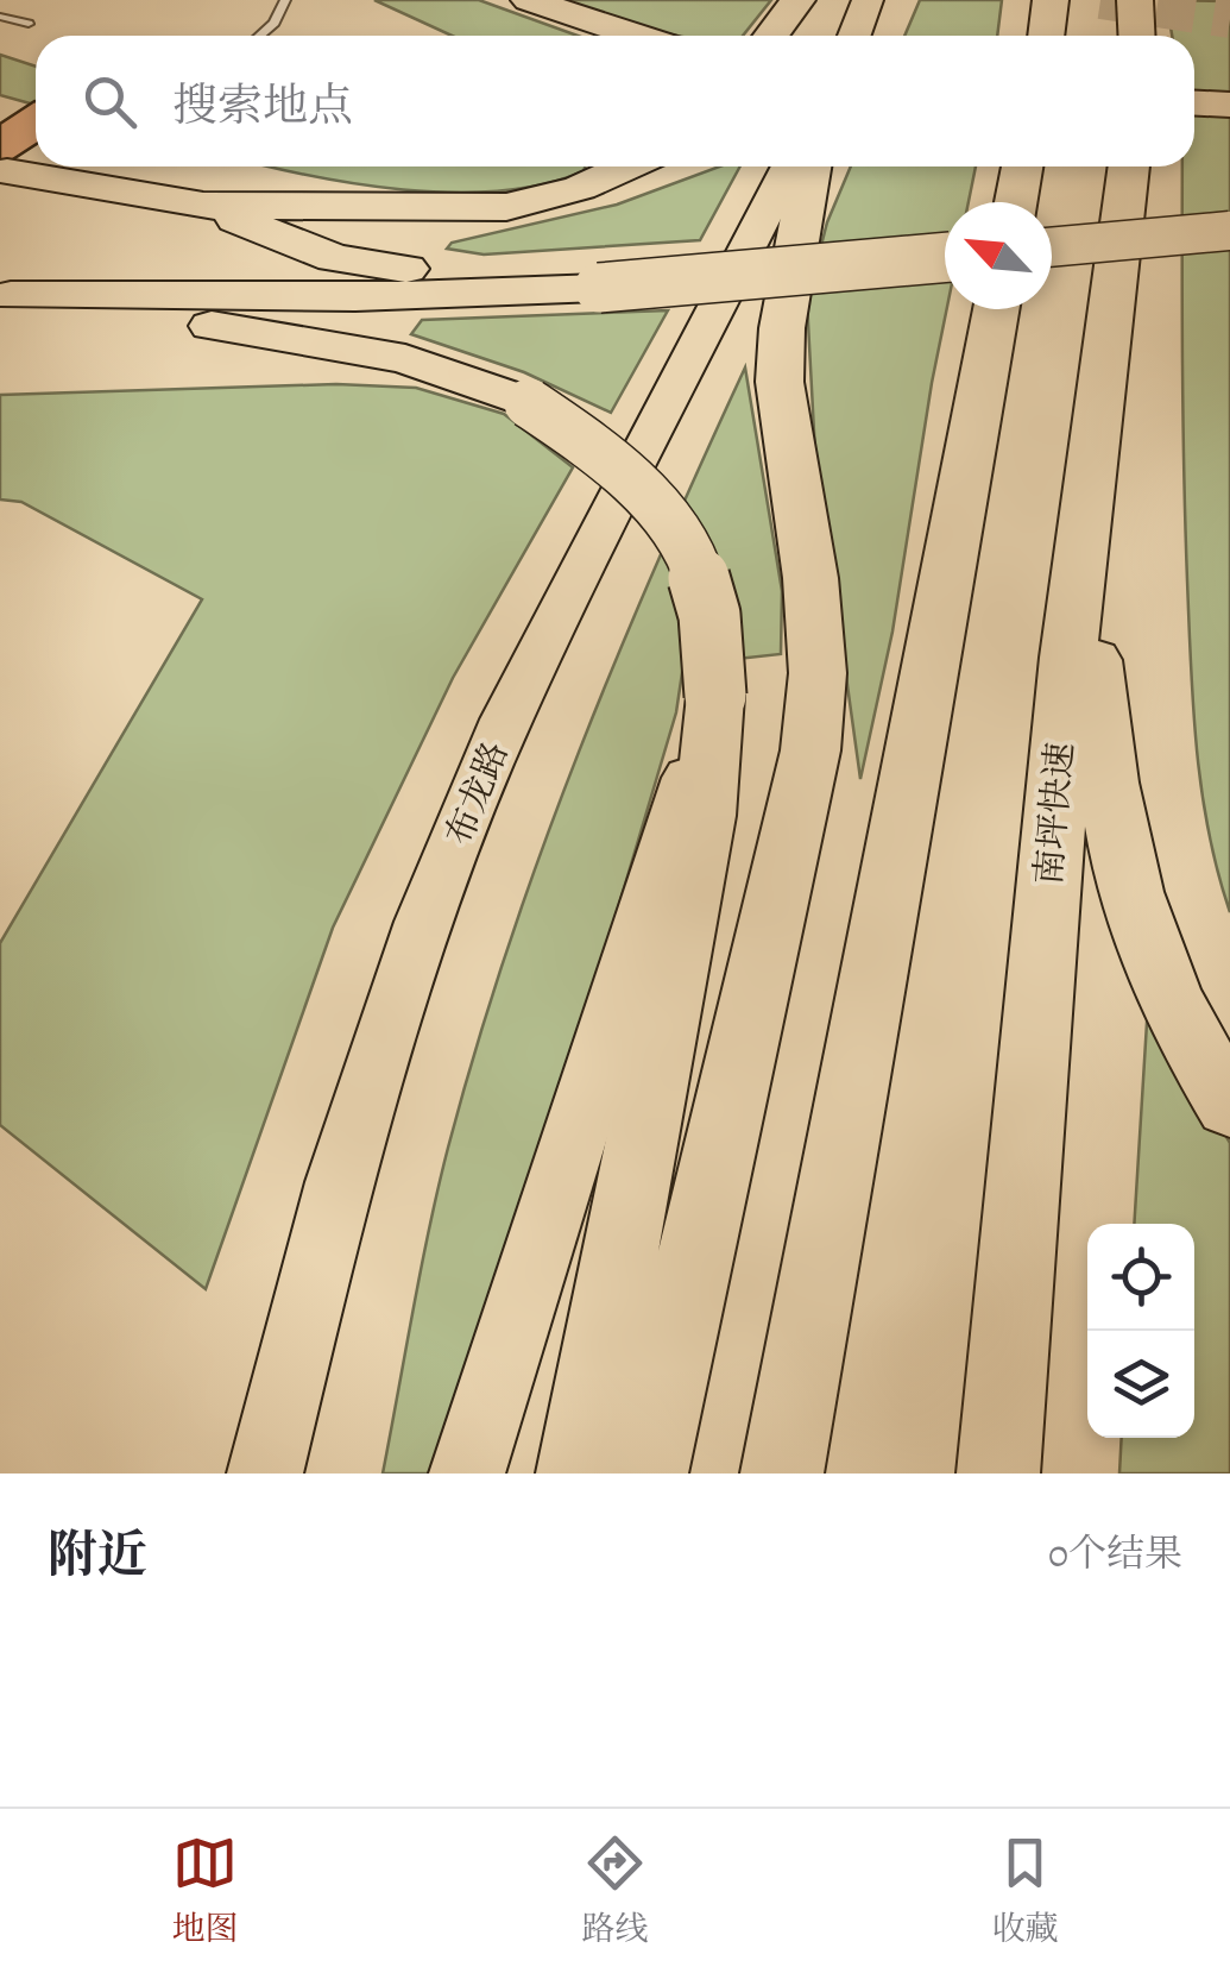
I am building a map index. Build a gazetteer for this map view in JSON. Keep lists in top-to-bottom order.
{
  "streets": {
    "highway": ["南坪快速"],
    "main road": ["布龙路"]
  },
  "north": "top left",
  "page": {
    "search": "搜索地点",
    "heading": ["附近", "0个结果"],
    "nav": ["地图", "路线", "收藏"]
  }
}
